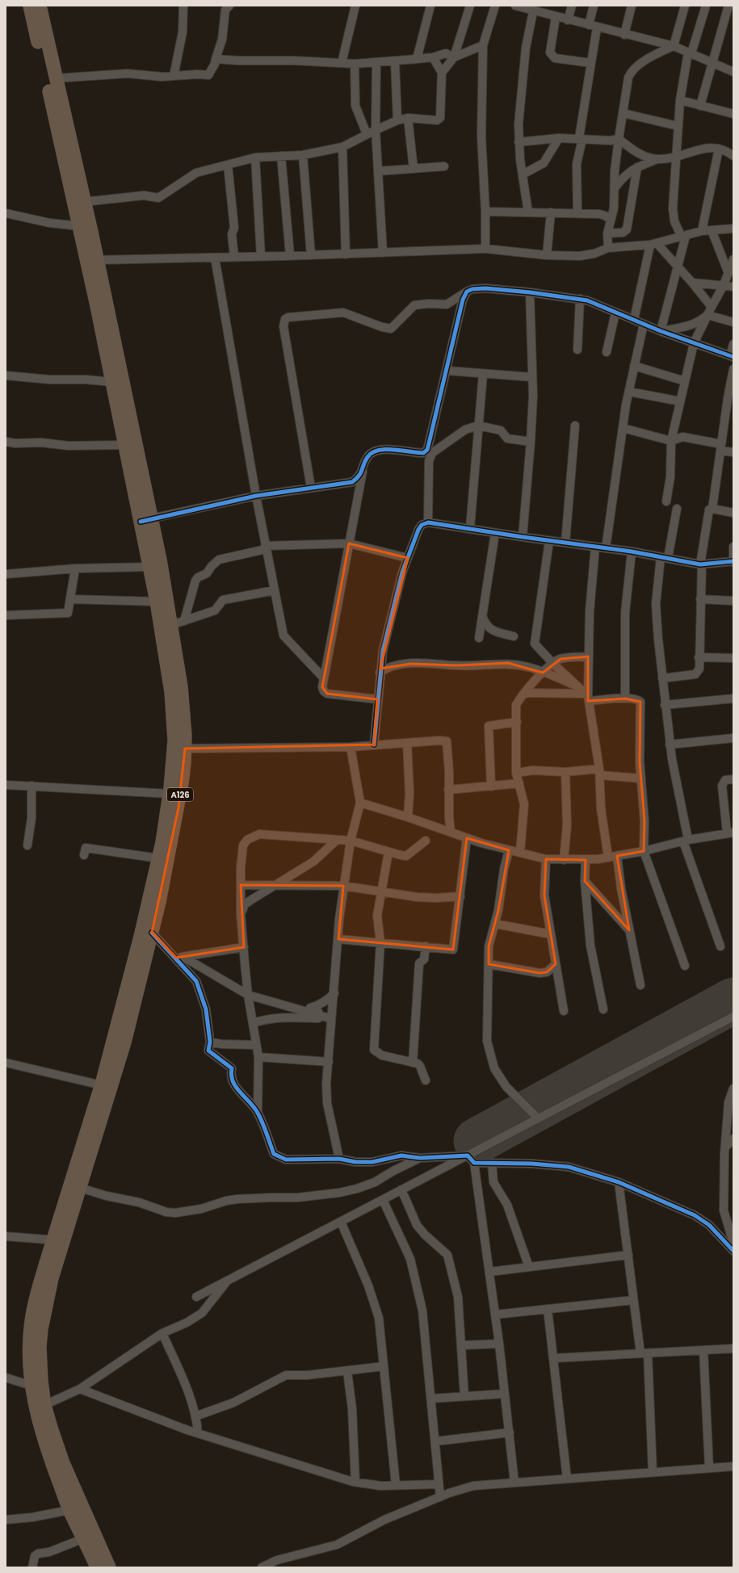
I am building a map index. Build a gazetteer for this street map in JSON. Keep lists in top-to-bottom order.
{
  "streets": {
    "highway": ["A126"]
  }
}
